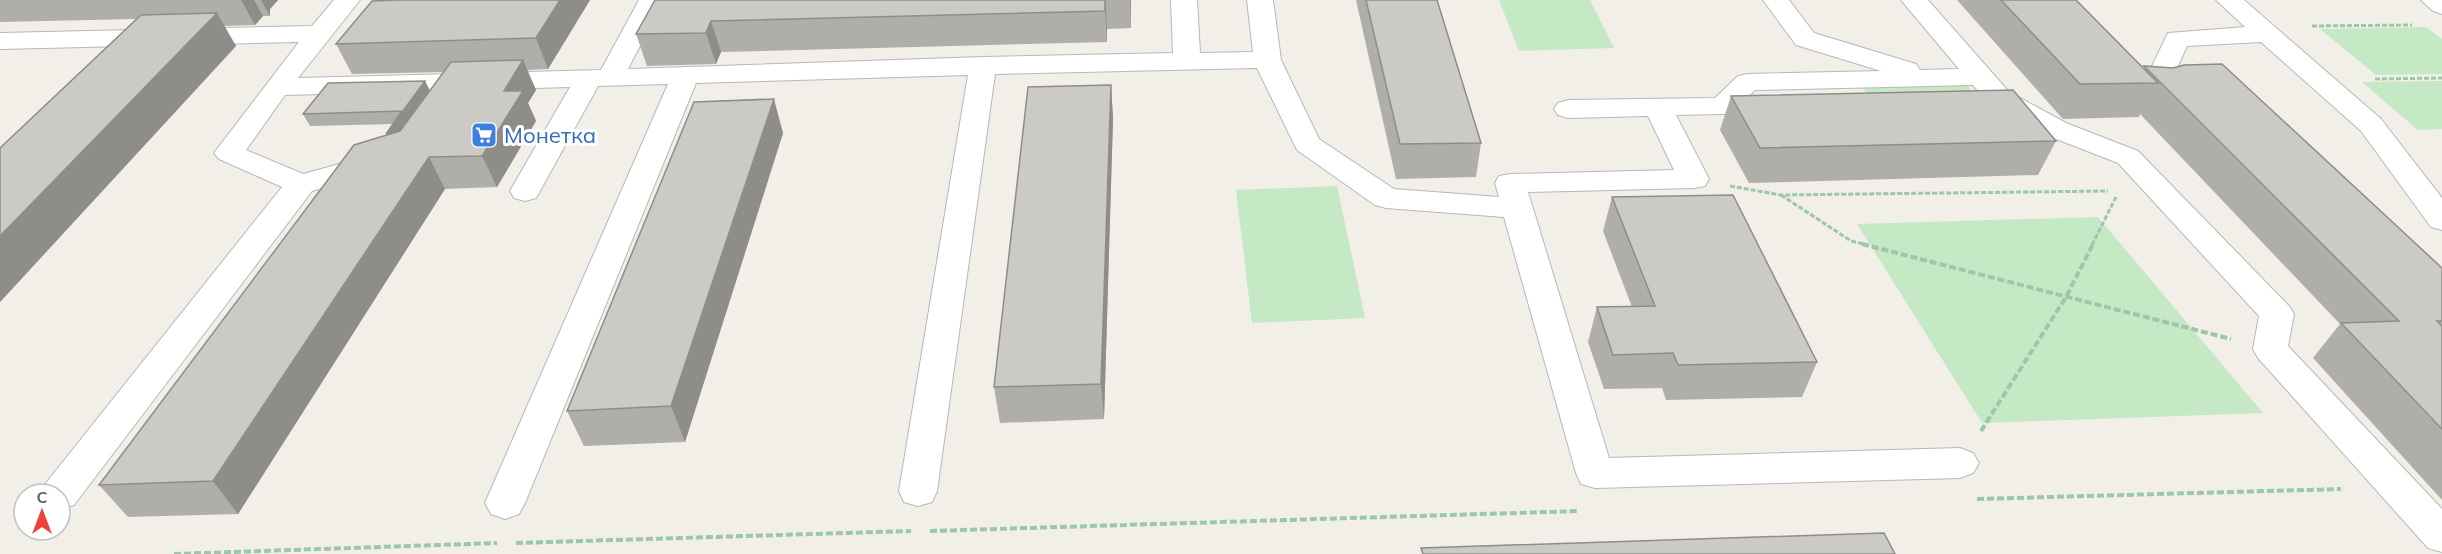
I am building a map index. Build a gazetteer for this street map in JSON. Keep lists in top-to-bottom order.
{
  "places": {
    "supermarket": ["Монетка"]
  },
  "north": "top"
}
